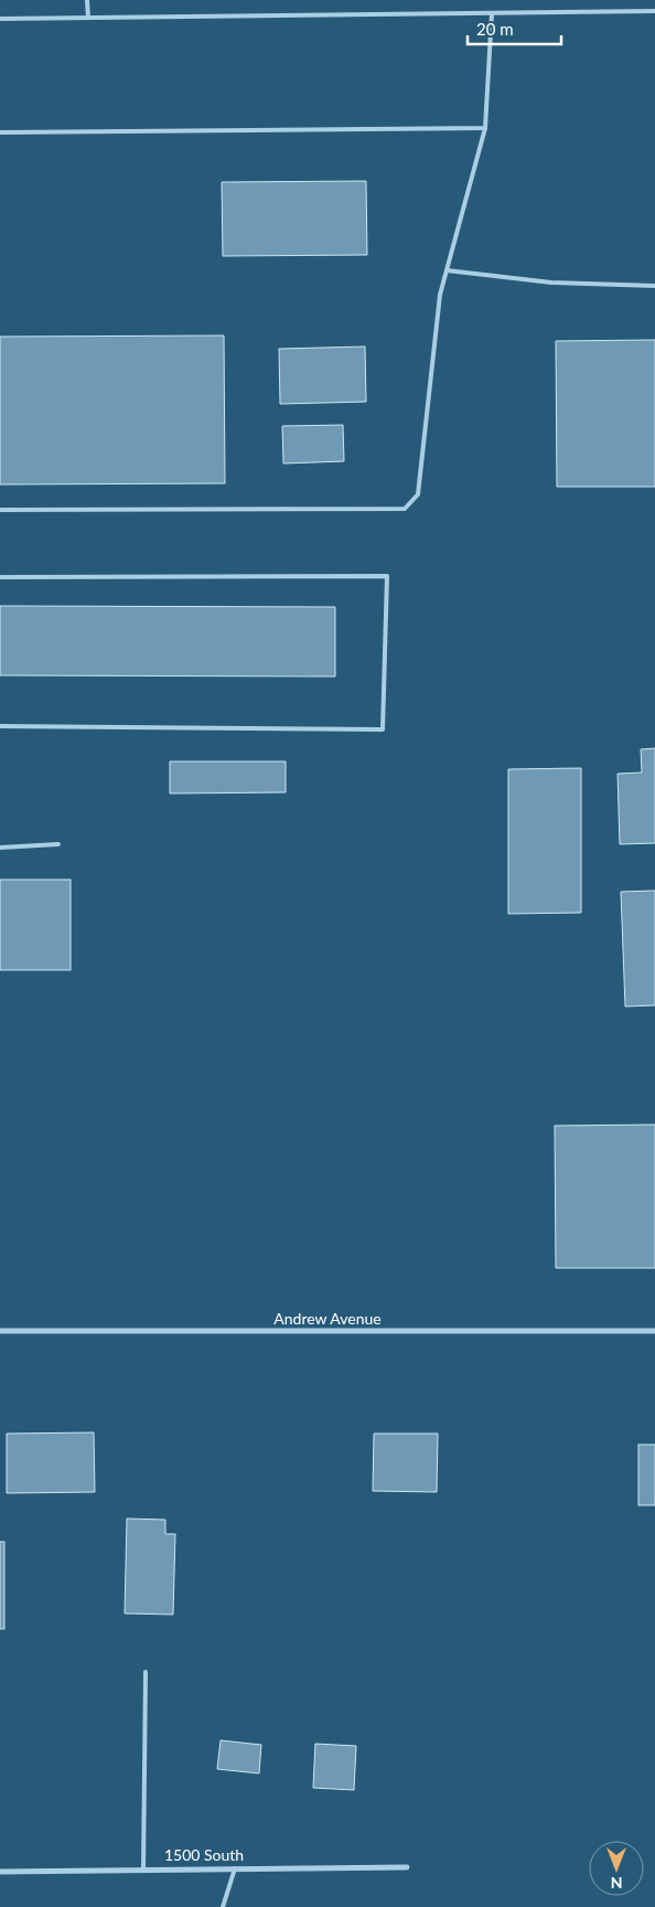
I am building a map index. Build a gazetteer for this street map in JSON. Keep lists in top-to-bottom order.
{
  "streets": {
    "street": ["Andrew Avenue", "1500 South"]
  },
  "scale_bar": "20 m",
  "north": "bottom"
}
